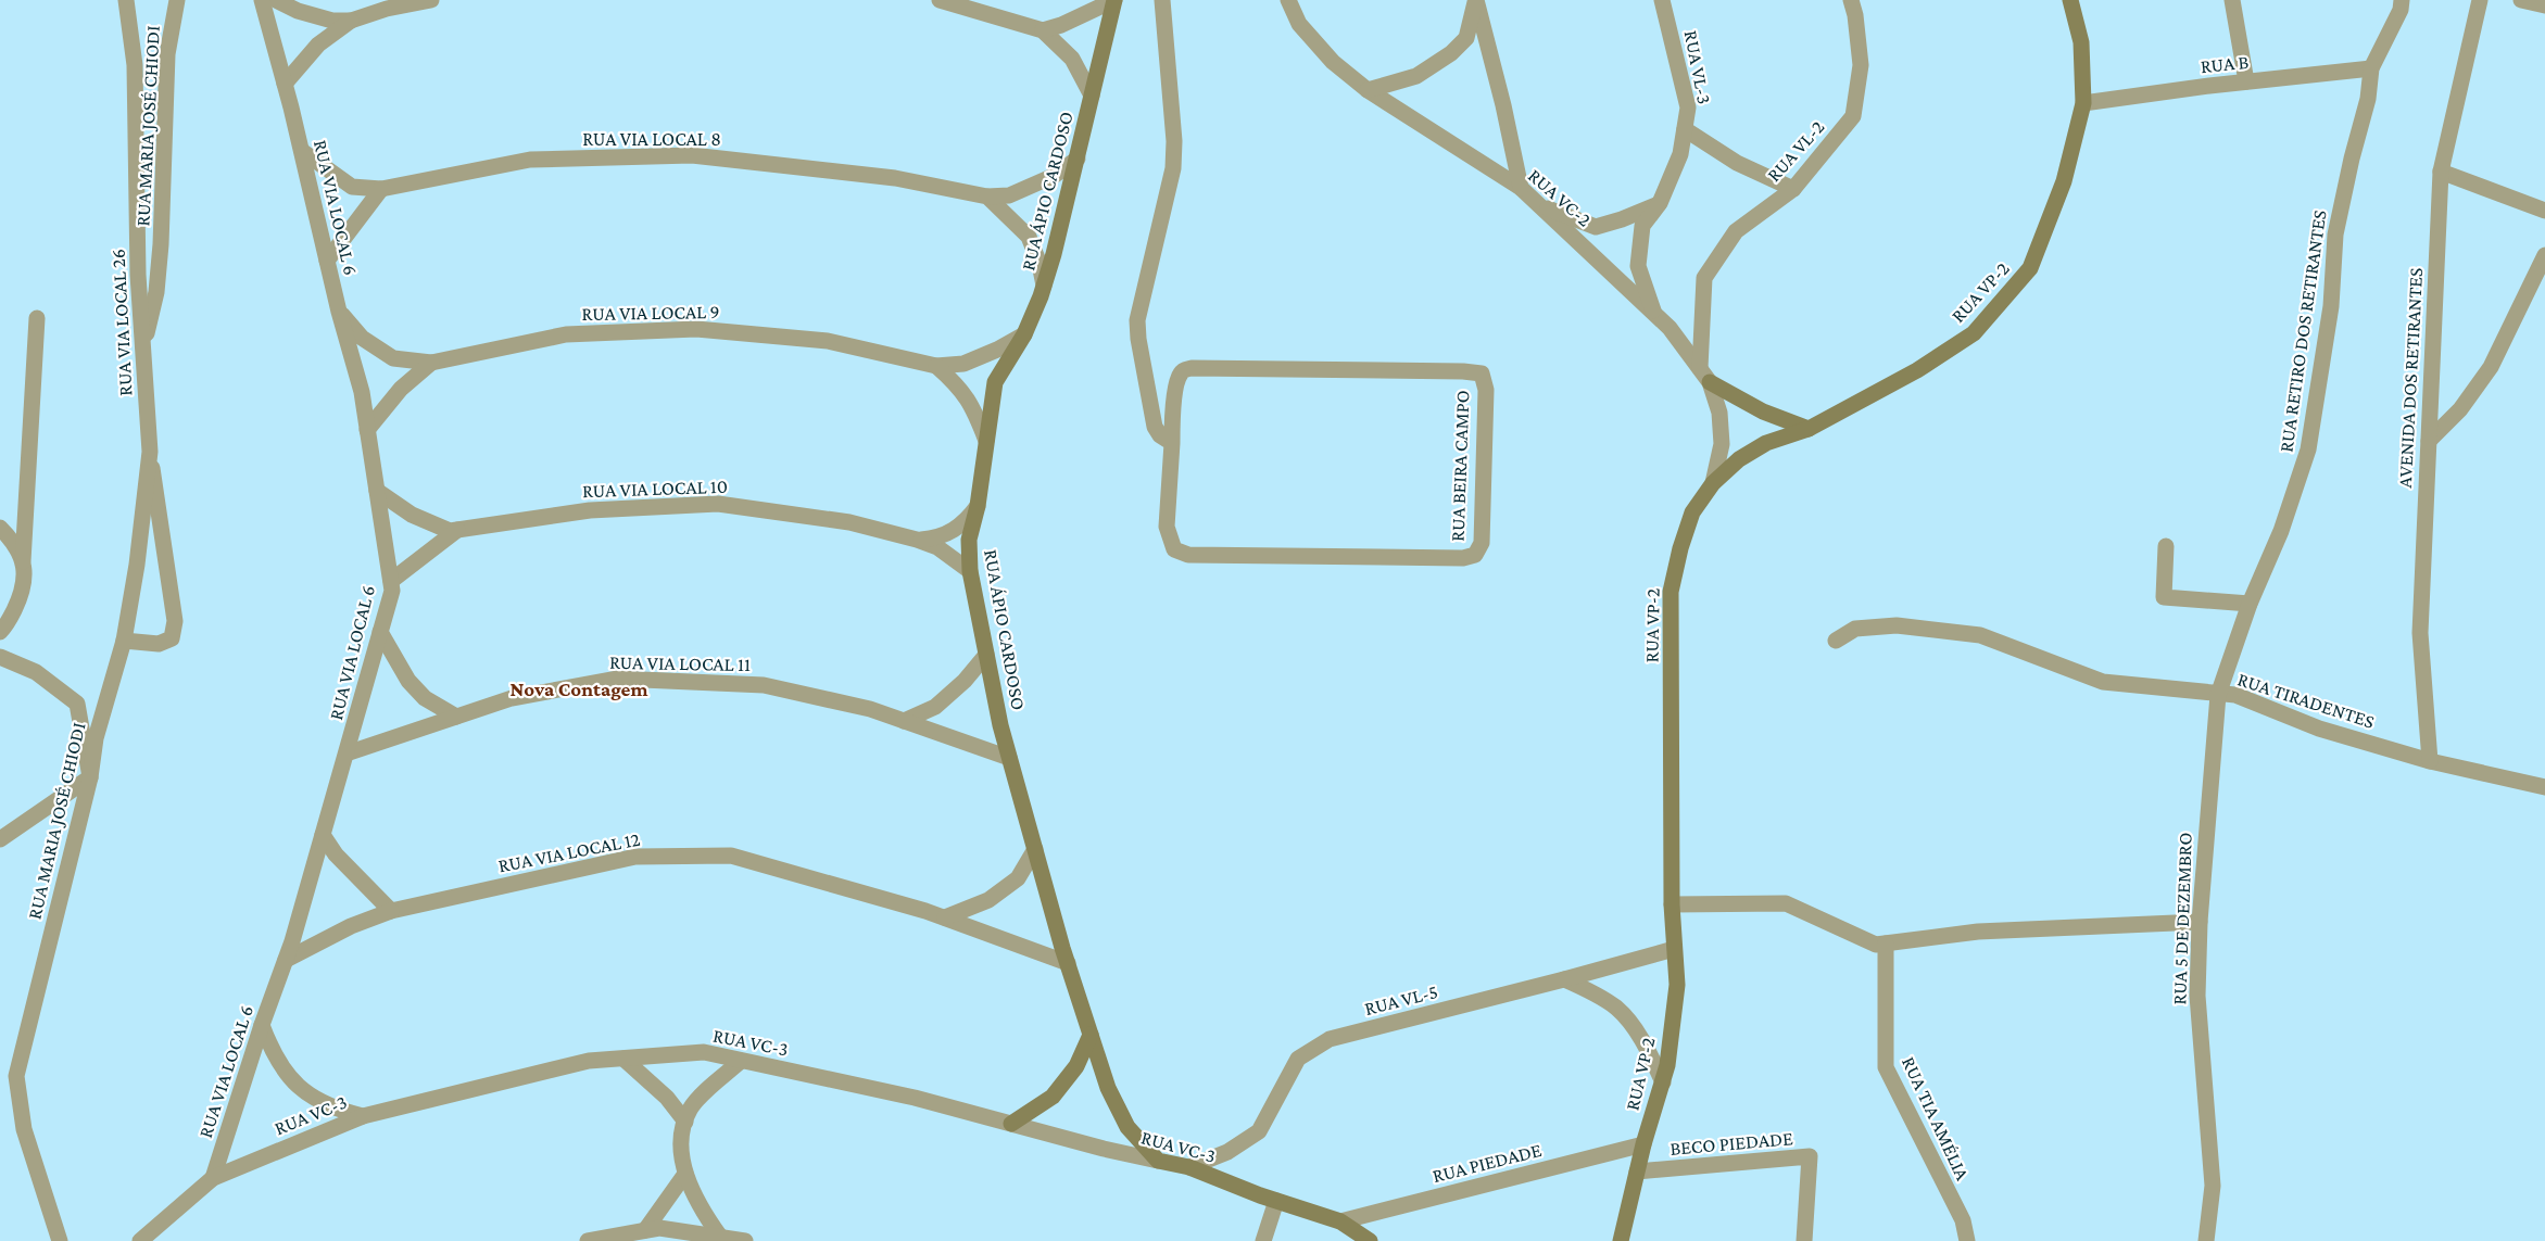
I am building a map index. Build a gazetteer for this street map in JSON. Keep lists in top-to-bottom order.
{
  "streets": {
    "street": [
      "RUA B",
      "RUA VL-3",
      "RUA MARIA JOSÉ CHIODI",
      "RUA VIA LOCAL 8",
      "RUA VL-2",
      "RUA ÁPIO CARDOSO",
      "RUA VC-2",
      "RUA VIA LOCAL 6",
      "RUA VP-2",
      "RUA VIA LOCAL 9",
      "RUA VIA LOCAL 26",
      "RUA RETIRO DOS RETIRANTES",
      "AVENIDA DOS RETIRANTES",
      "RUA BEIRA CAMPO",
      "RUA VIA LOCAL 10",
      "RUA VIA LOCAL 11",
      "RUA TIRADENTES",
      "RUA VIA LOCAL 12",
      "RUA 5 DE DEZEMBRO",
      "RUA VL-5",
      "RUA VC-3",
      "RUA TIA AMÉLIA",
      "BECO PIEDADE",
      "RUA PIEDADE"
    ]
  },
  "crossings": [
    ["RUA B", "RUA VP-2"],
    ["RUA B", "RUA RETIRO DOS RETIRANTES"],
    ["RUA VL-3", "RUA VC-2"],
    ["RUA MARIA JOSÉ CHIODI", "RUA VIA LOCAL 26"],
    ["RUA VIA LOCAL 8", "RUA ÁPIO CARDOSO"],
    ["RUA VIA LOCAL 8", "RUA VIA LOCAL 6"],
    ["RUA VL-2", "RUA VC-2"],
    ["RUA ÁPIO CARDOSO", "RUA VIA LOCAL 9"],
    ["RUA ÁPIO CARDOSO", "RUA VIA LOCAL 10"],
    ["RUA ÁPIO CARDOSO", "RUA VIA LOCAL 11"],
    ["RUA ÁPIO CARDOSO", "RUA VIA LOCAL 12"],
    ["RUA ÁPIO CARDOSO", "RUA VC-3"],
    ["RUA VC-2", "RUA VP-2"],
    ["RUA VIA LOCAL 6", "RUA VIA LOCAL 9"],
    ["RUA VIA LOCAL 6", "RUA VIA LOCAL 10"],
    ["RUA VIA LOCAL 6", "RUA VIA LOCAL 11"],
    ["RUA VIA LOCAL 6", "RUA VIA LOCAL 12"],
    ["RUA VIA LOCAL 6", "RUA VC-3"],
    ["RUA VP-2", "RUA VL-5"],
    ["RUA VP-2", "BECO PIEDADE"],
    ["RUA VP-2", "RUA PIEDADE"],
    ["RUA RETIRO DOS RETIRANTES", "RUA TIRADENTES"],
    ["RUA RETIRO DOS RETIRANTES", "RUA 5 DE DEZEMBRO"],
    ["AVENIDA DOS RETIRANTES", "RUA TIRADENTES"],
    ["RUA TIRADENTES", "RUA 5 DE DEZEMBRO"],
    ["RUA VL-5", "RUA VC-3"],
    ["RUA VC-3", "RUA PIEDADE"]
  ],
  "districts": ["Nova Contagem"]
}
